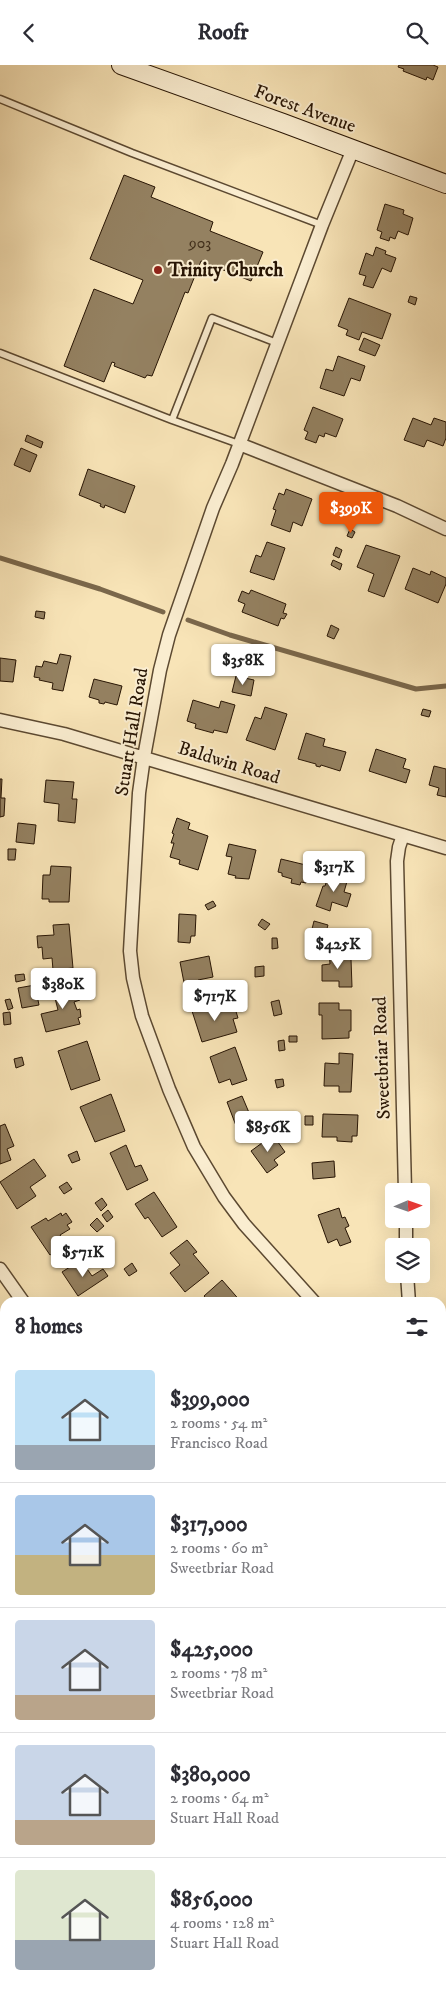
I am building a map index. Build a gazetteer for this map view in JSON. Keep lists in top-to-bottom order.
{
  "streets": {
    "main road": ["Forest Avenue"],
    "street": ["Stuart Hall Road", "Baldwin Road", "Sweetbriar Road"]
  },
  "crossings": [
    ["Forest Avenue", "Stuart Hall Road"],
    ["Stuart Hall Road", "Baldwin Road"],
    ["Baldwin Road", "Sweetbriar Road"]
  ],
  "places": ["Trinity Church"],
  "house_numbers": ["903"],
  "north": "right",
  "page": {
    "header": "Roofr",
    "price": [
      "$399K",
      "$358K",
      "$317K",
      "$425K",
      "$380K",
      "$717K",
      "$856K",
      "$571K"
    ],
    "heading": "8 homes",
    "list": [
      {
        "name": "$399,000",
        "note": "2 rooms · 54 m² · Francisco Road"
      },
      {
        "name": "$317,000",
        "note": "2 rooms · 60 m² · Sweetbriar Road"
      },
      {
        "name": "$425,000",
        "note": "2 rooms · 78 m² · Sweetbriar Road"
      },
      {
        "name": "$380,000",
        "note": "2 rooms · 64 m² · Stuart Hall Road"
      },
      {
        "name": "$856,000",
        "note": "4 rooms · 128 m² · Stuart Hall Road"
      }
    ]
  }
}
